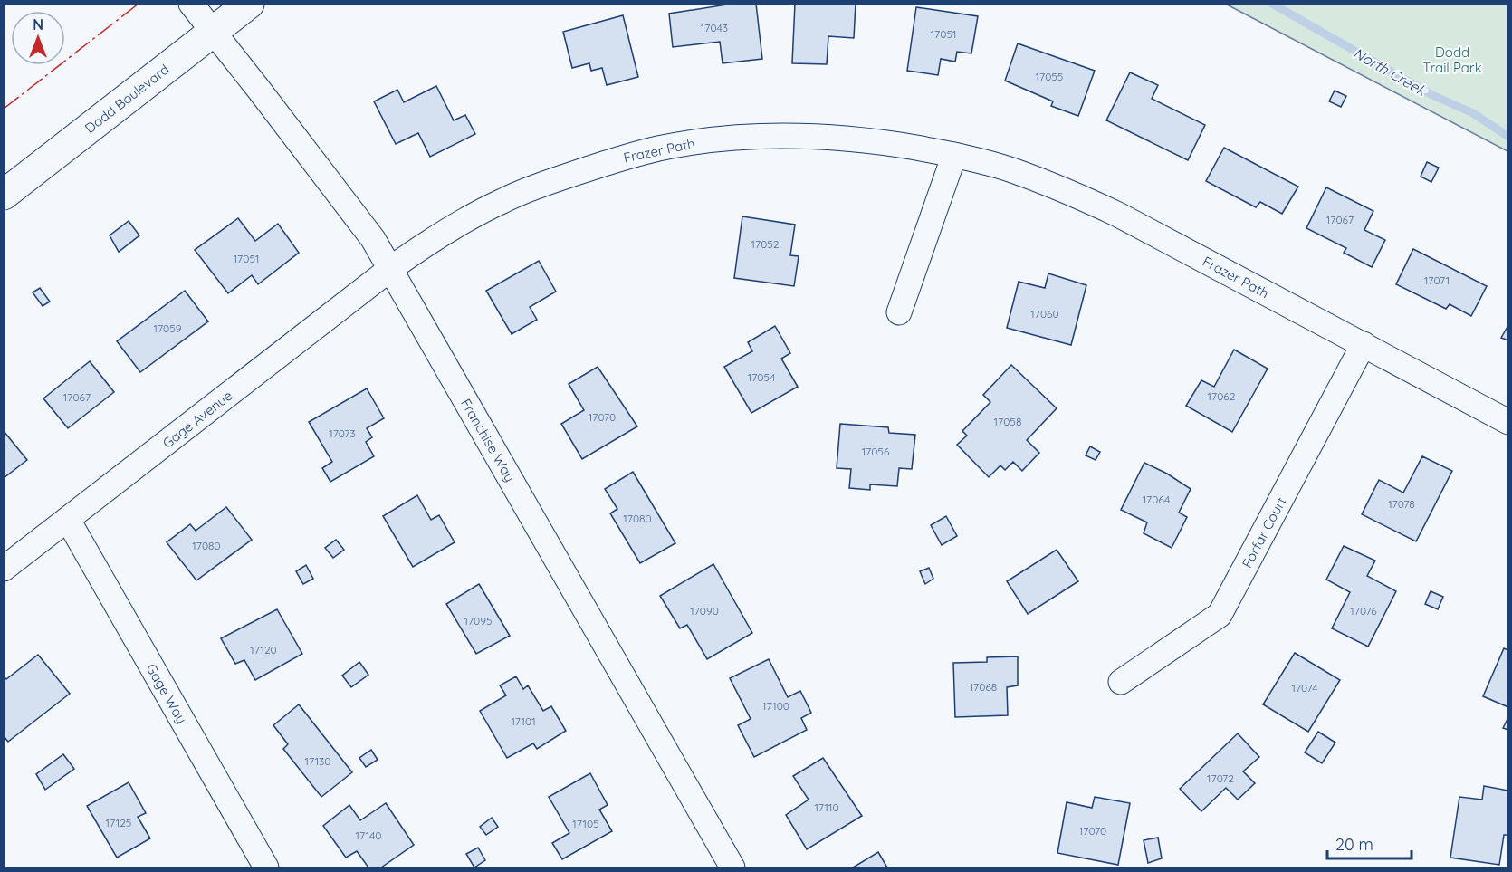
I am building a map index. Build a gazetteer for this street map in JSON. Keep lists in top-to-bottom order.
{
  "streets": {
    "street": [
      "Dodd Boulevard",
      "Frazer Path",
      "Gage Avenue",
      "Franchise Way",
      "Forfar Court",
      "Gage Way"
    ]
  },
  "crossings": [
    ["Dodd Boulevard", "Franchise Way"],
    ["Frazer Path", "Gage Avenue"],
    ["Frazer Path", "Franchise Way"],
    ["Frazer Path", "Forfar Court"],
    ["Gage Avenue", "Franchise Way"],
    ["Gage Avenue", "Gage Way"]
  ],
  "water": ["North Creek"],
  "parks": ["Dodd Trail Park"],
  "house_numbers": [
    "17043",
    "17051",
    "17055",
    "17067",
    "17052",
    "17051",
    "17071",
    "17060",
    "17059",
    "17054",
    "17062",
    "17067",
    "17070",
    "17058",
    "17073",
    "17056",
    "17064",
    "17078",
    "17080",
    "17080",
    "17090",
    "17076",
    "17095",
    "17120",
    "17068",
    "17074",
    "17100",
    "17101",
    "17130",
    "17072",
    "17110",
    "17125",
    "17105",
    "17070",
    "17140"
  ],
  "scale_bar": "20 m",
  "north": "top"
}
